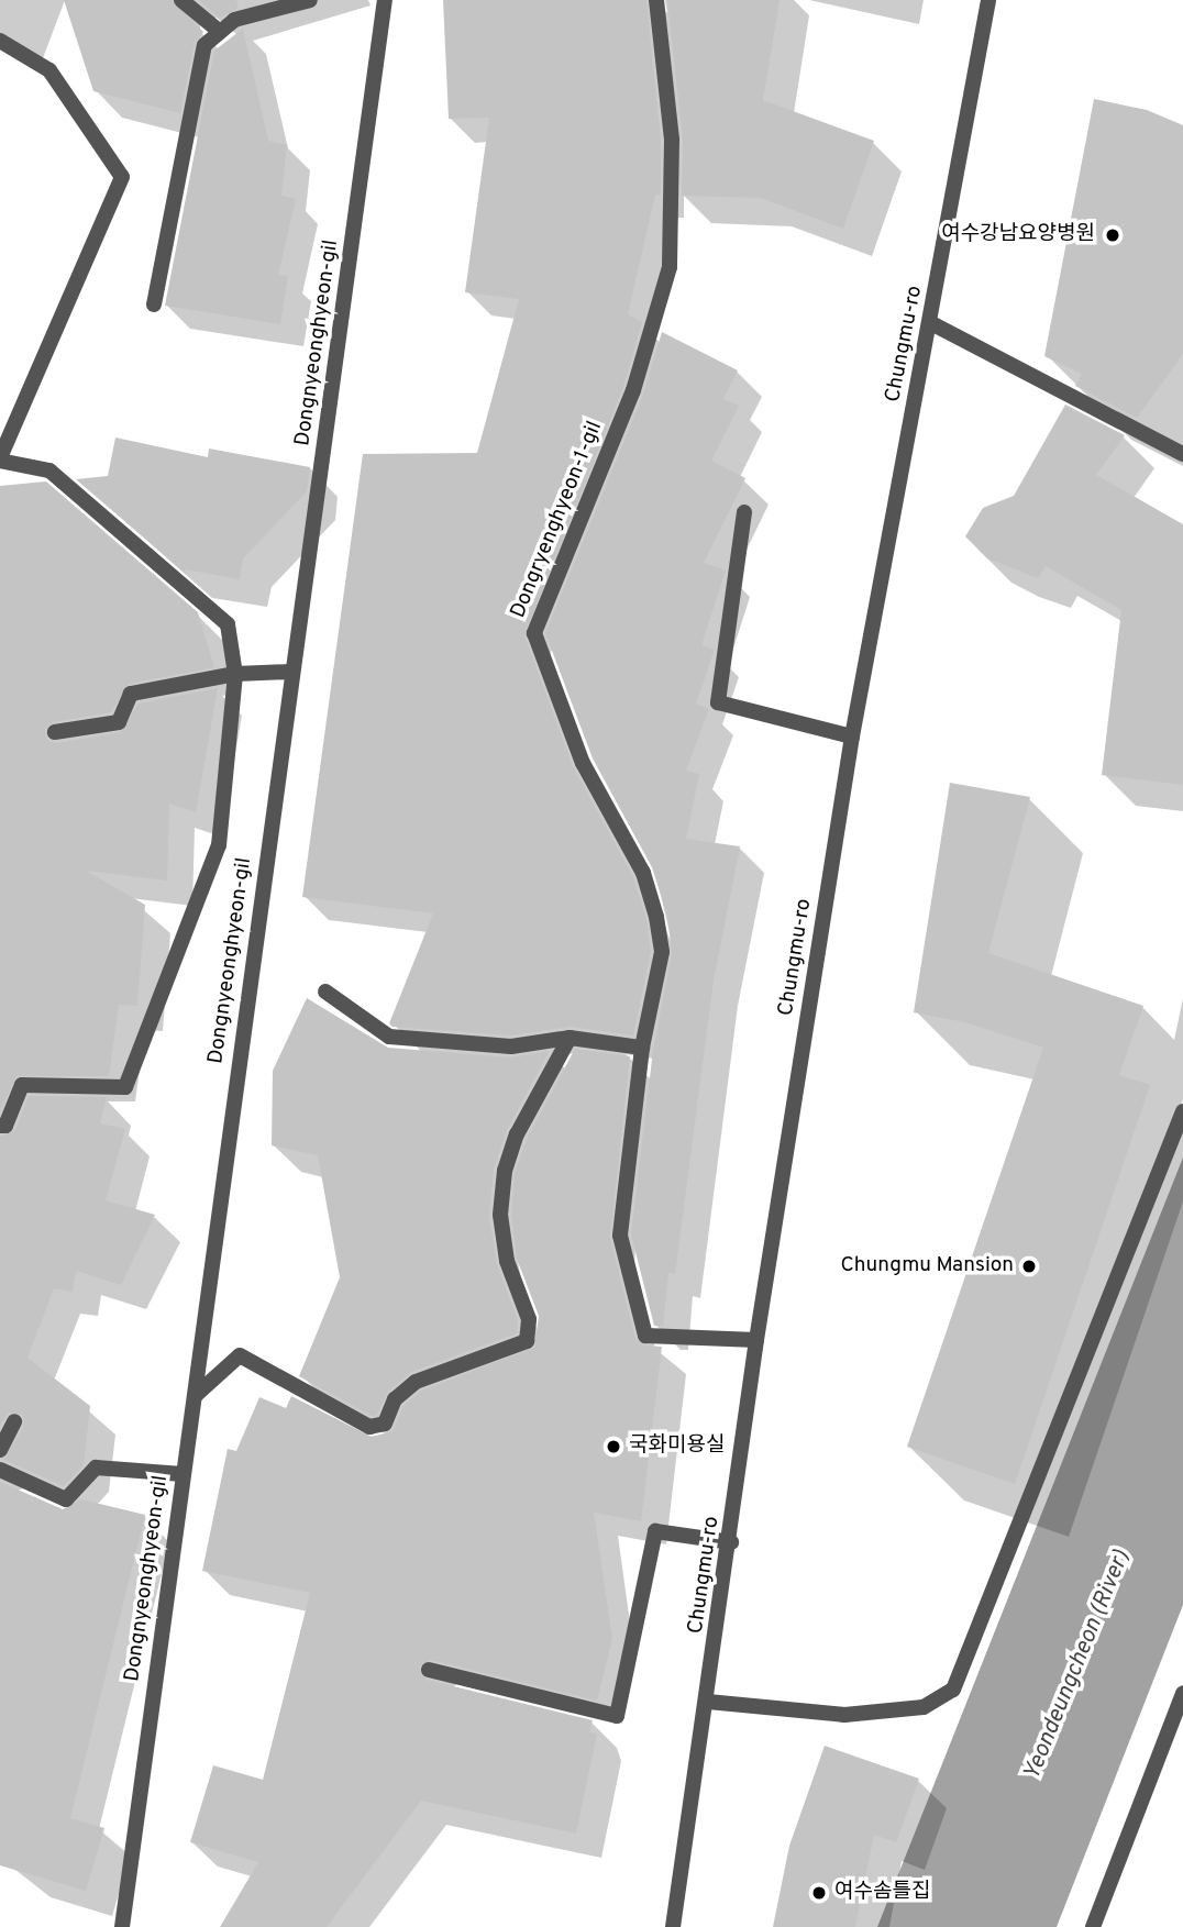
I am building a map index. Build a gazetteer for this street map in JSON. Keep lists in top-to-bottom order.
{
  "streets": {
    "street": ["Dongnyeonghyeon-gil", "Chungmu-ro", "Dongryenghyeon-1-gil"]
  },
  "crossings": [
    ["Chungmu-ro", "Dongryenghyeon-1-gil"]
  ],
  "water": ["Yeondeungcheon (River)"],
  "places": [
    "여수강남요양병원",
    "Chungmu Mansion",
    "국화미용실",
    "여수솜틀집"
  ]
}
